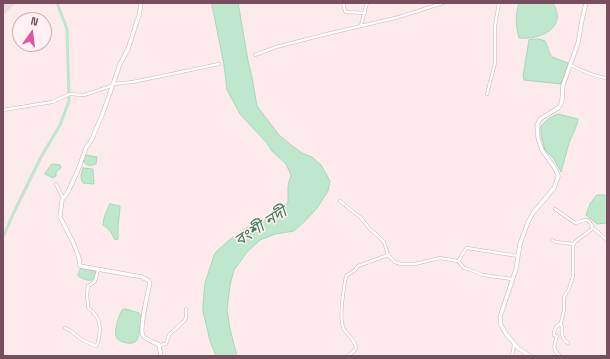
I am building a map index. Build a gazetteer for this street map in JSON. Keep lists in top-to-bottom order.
{
  "water": ["বংশী নদী"],
  "north": "top"
}
